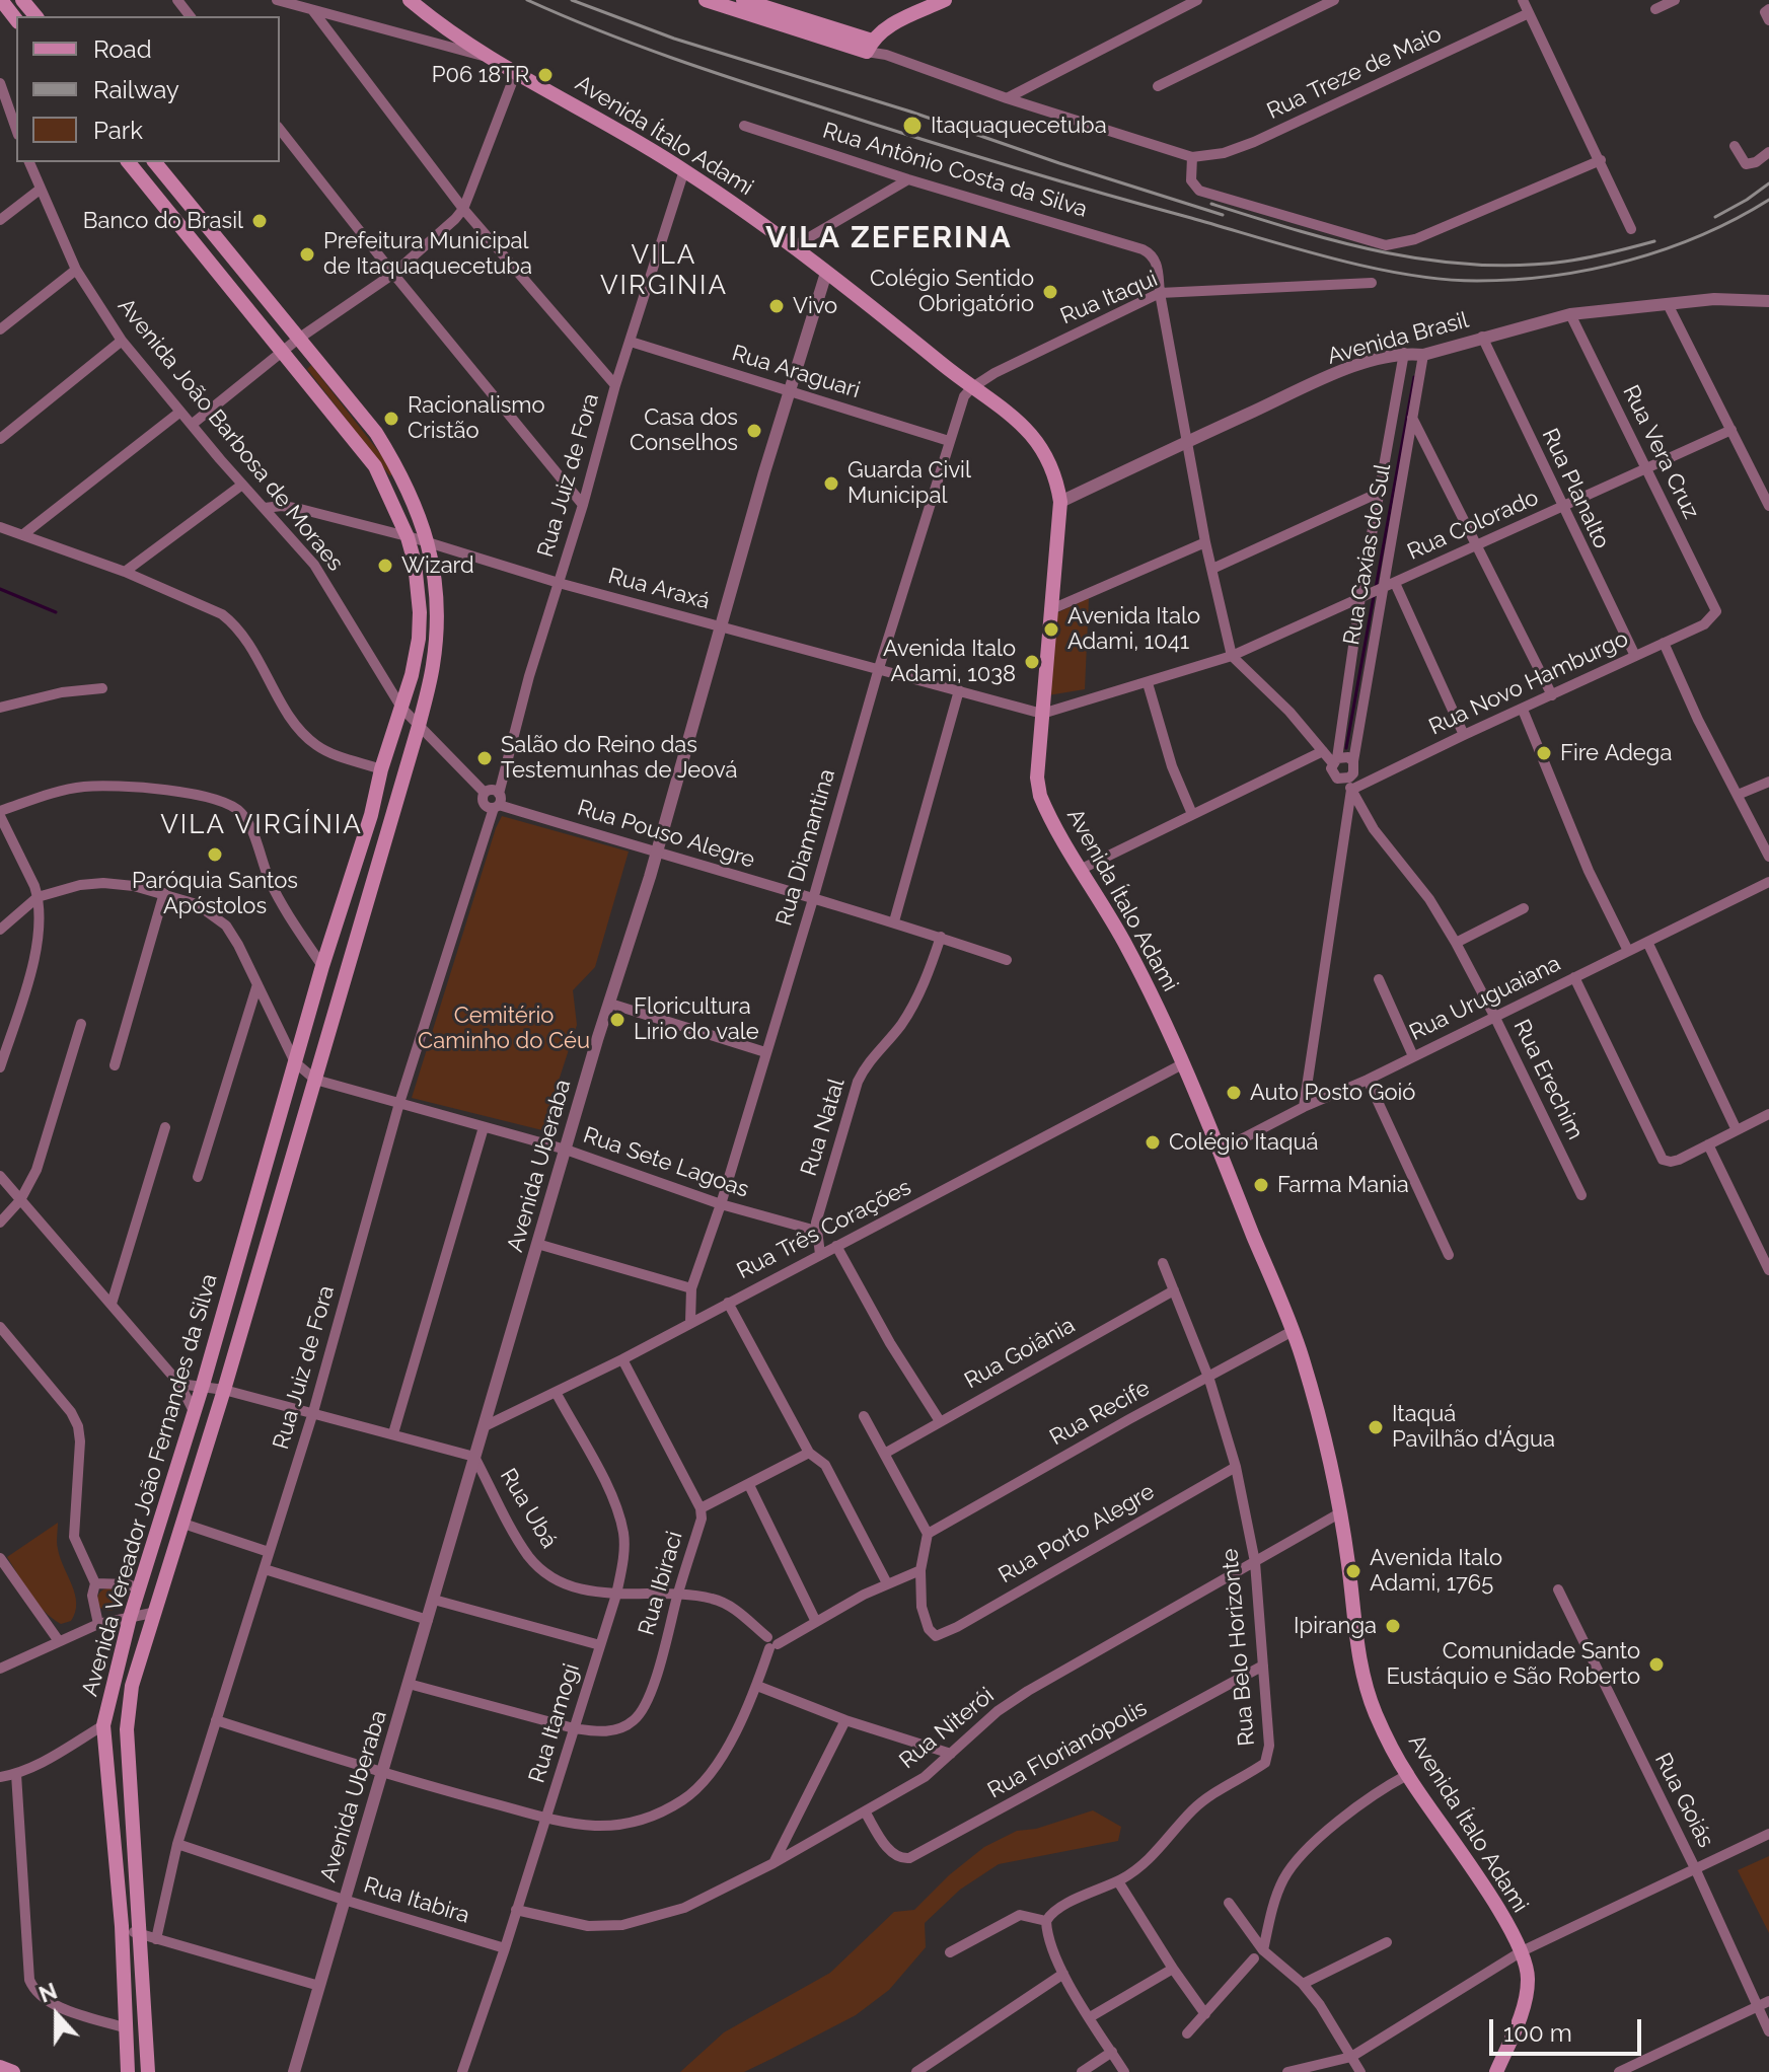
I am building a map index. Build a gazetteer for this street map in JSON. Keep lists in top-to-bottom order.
{
  "streets": {
    "main road": ["Avenida Ítalo Adami", "Avenida Vereador João Fernandes da Silva"],
    "street": [
      "Rua Treze de Maio",
      "Rua Antônio Costa da Silva",
      "Rua Itaqui",
      "Avenida Brasil",
      "Rua Araguari",
      "Avenida João Barbosa de Moraes",
      "Rua Vera Cruz",
      "Rua Juiz de Fora",
      "Rua Planalto",
      "Rua Colorado",
      "Rua Caxias do Sul",
      "Rua Araxá",
      "Rua Novo Hamburgo",
      "Rua Pouso Alegre",
      "Rua Diamantina",
      "Rua Uruguaiana",
      "Rua Erechim",
      "Rua Natal",
      "Rua Sete Lagoas",
      "Avenida Uberaba",
      "Rua Três Corações",
      "Rua Goiânia",
      "Rua Recife",
      "Rua Ubá",
      "Rua Porto Alegre",
      "Rua Ibiraci",
      "Rua Belo Horizonte",
      "Rua Itamogi",
      "Rua Niterói",
      "Rua Florianópolis",
      "Rua Goiás",
      "Rua Itabira"
    ]
  },
  "crossings": [
    ["Avenida Ítalo Adami", "Rua Itaqui"],
    ["Avenida Ítalo Adami", "Avenida Brasil"],
    ["Avenida Ítalo Adami", "Rua Juiz de Fora"],
    ["Avenida Ítalo Adami", "Rua Colorado"],
    ["Avenida Ítalo Adami", "Rua Araxá"],
    ["Avenida Ítalo Adami", "Rua Diamantina"],
    ["Avenida Ítalo Adami", "Rua Uruguaiana"],
    ["Avenida Ítalo Adami", "Avenida Uberaba"],
    ["Avenida Ítalo Adami", "Rua Três Corações"],
    ["Avenida Ítalo Adami", "Rua Recife"],
    ["Avenida Ítalo Adami", "Rua Niterói"],
    ["Rua Antônio Costa da Silva", "Rua Itaqui"],
    ["Rua Itaqui", "Rua Diamantina"],
    ["Avenida Brasil", "Rua Vera Cruz"],
    ["Avenida Brasil", "Rua Planalto"],
    ["Avenida Brasil", "Rua Caxias do Sul"],
    ["Rua Araguari", "Rua Juiz de Fora"],
    ["Rua Araguari", "Rua Diamantina"],
    ["Rua Araguari", "Avenida Uberaba"],
    ["Avenida João Barbosa de Moraes", "Rua Araxá"],
    ["Avenida João Barbosa de Moraes", "Avenida Vereador João Fernandes da Silva"],
    ["Rua Vera Cruz", "Rua Colorado"],
    ["Rua Vera Cruz", "Rua Novo Hamburgo"],
    ["Rua Juiz de Fora", "Rua Araxá"],
    ["Rua Juiz de Fora", "Rua Pouso Alegre"],
    ["Rua Juiz de Fora", "Rua Sete Lagoas"],
    ["Rua Juiz de Fora", "Rua Ubá"],
    ["Rua Juiz de Fora", "Rua Itabira"],
    ["Rua Planalto", "Rua Colorado"],
    ["Rua Planalto", "Rua Novo Hamburgo"],
    ["Rua Colorado", "Rua Caxias do Sul"],
    ["Rua Colorado", "Rua Araxá"],
    ["Rua Caxias do Sul", "Rua Erechim"],
    ["Rua Araxá", "Rua Diamantina"],
    ["Rua Araxá", "Avenida Uberaba"],
    ["Rua Araxá", "Avenida Vereador João Fernandes da Silva"],
    ["Rua Novo Hamburgo", "Rua Erechim"],
    ["Rua Pouso Alegre", "Rua Diamantina"],
    ["Rua Pouso Alegre", "Rua Natal"],
    ["Rua Pouso Alegre", "Avenida Uberaba"],
    ["Rua Diamantina", "Rua Sete Lagoas"],
    ["Rua Diamantina", "Rua Três Corações"],
    ["Rua Uruguaiana", "Rua Erechim"],
    ["Rua Natal", "Rua Sete Lagoas"],
    ["Rua Natal", "Rua Três Corações"],
    ["Rua Sete Lagoas", "Avenida Uberaba"],
    ["Rua Sete Lagoas", "Avenida Vereador João Fernandes da Silva"],
    ["Avenida Uberaba", "Rua Três Corações"],
    ["Avenida Uberaba", "Rua Ubá"],
    ["Avenida Uberaba", "Rua Ibiraci"],
    ["Avenida Uberaba", "Rua Itabira"],
    ["Rua Três Corações", "Rua Ibiraci"],
    ["Rua Três Corações", "Rua Itamogi"],
    ["Rua Goiânia", "Rua Belo Horizonte"],
    ["Rua Recife", "Rua Belo Horizonte"],
    ["Avenida Vereador João Fernandes da Silva", "Rua Ubá"],
    ["Rua Ubá", "Rua Ibiraci"],
    ["Rua Ubá", "Rua Itamogi"],
    ["Rua Porto Alegre", "Rua Belo Horizonte"],
    ["Rua Ibiraci", "Rua Itamogi"],
    ["Rua Belo Horizonte", "Rua Niterói"],
    ["Rua Belo Horizonte", "Rua Florianópolis"],
    ["Rua Itamogi", "Rua Niterói"],
    ["Rua Itamogi", "Rua Itabira"],
    ["Rua Niterói", "Rua Florianópolis"]
  ],
  "districts": ["VILA ZEFERINA", "VILA VIRGINIA", "VILA VIRGÍNIA"],
  "parks": ["Cemitério Caminho do Céu"],
  "places": [
    "P06 18TR",
    "Itaquaquecetuba",
    "Banco do Brasil",
    "Prefeitura Municipal de Itaquaquecetuba",
    "Colégio Sentido Obrigatório",
    "Vivo",
    "Racionalismo Cristão",
    "Casa dos Conselhos",
    "Guarda Civil Municipal",
    "Wizard",
    "Avenida Italo Adami, 1041",
    "Avenida Italo Adami, 1038",
    "Fire Adega",
    "Salão do Reino das Testemunhas de Jeová",
    "Paróquia Santos Apóstolos",
    "Floricultura Lirio do vale",
    "Auto Posto Goió",
    "Colégio Itaquá",
    "Farma Mania",
    "Itaquá Pavilhão d'Água",
    "Avenida Italo Adami, 1765",
    "Ipiranga",
    "Comunidade Santo Eustáquio e São Roberto"
  ],
  "legend": ["Road", "Railway", "Park"],
  "scale_bar": "100 m",
  "north": "top"
}
